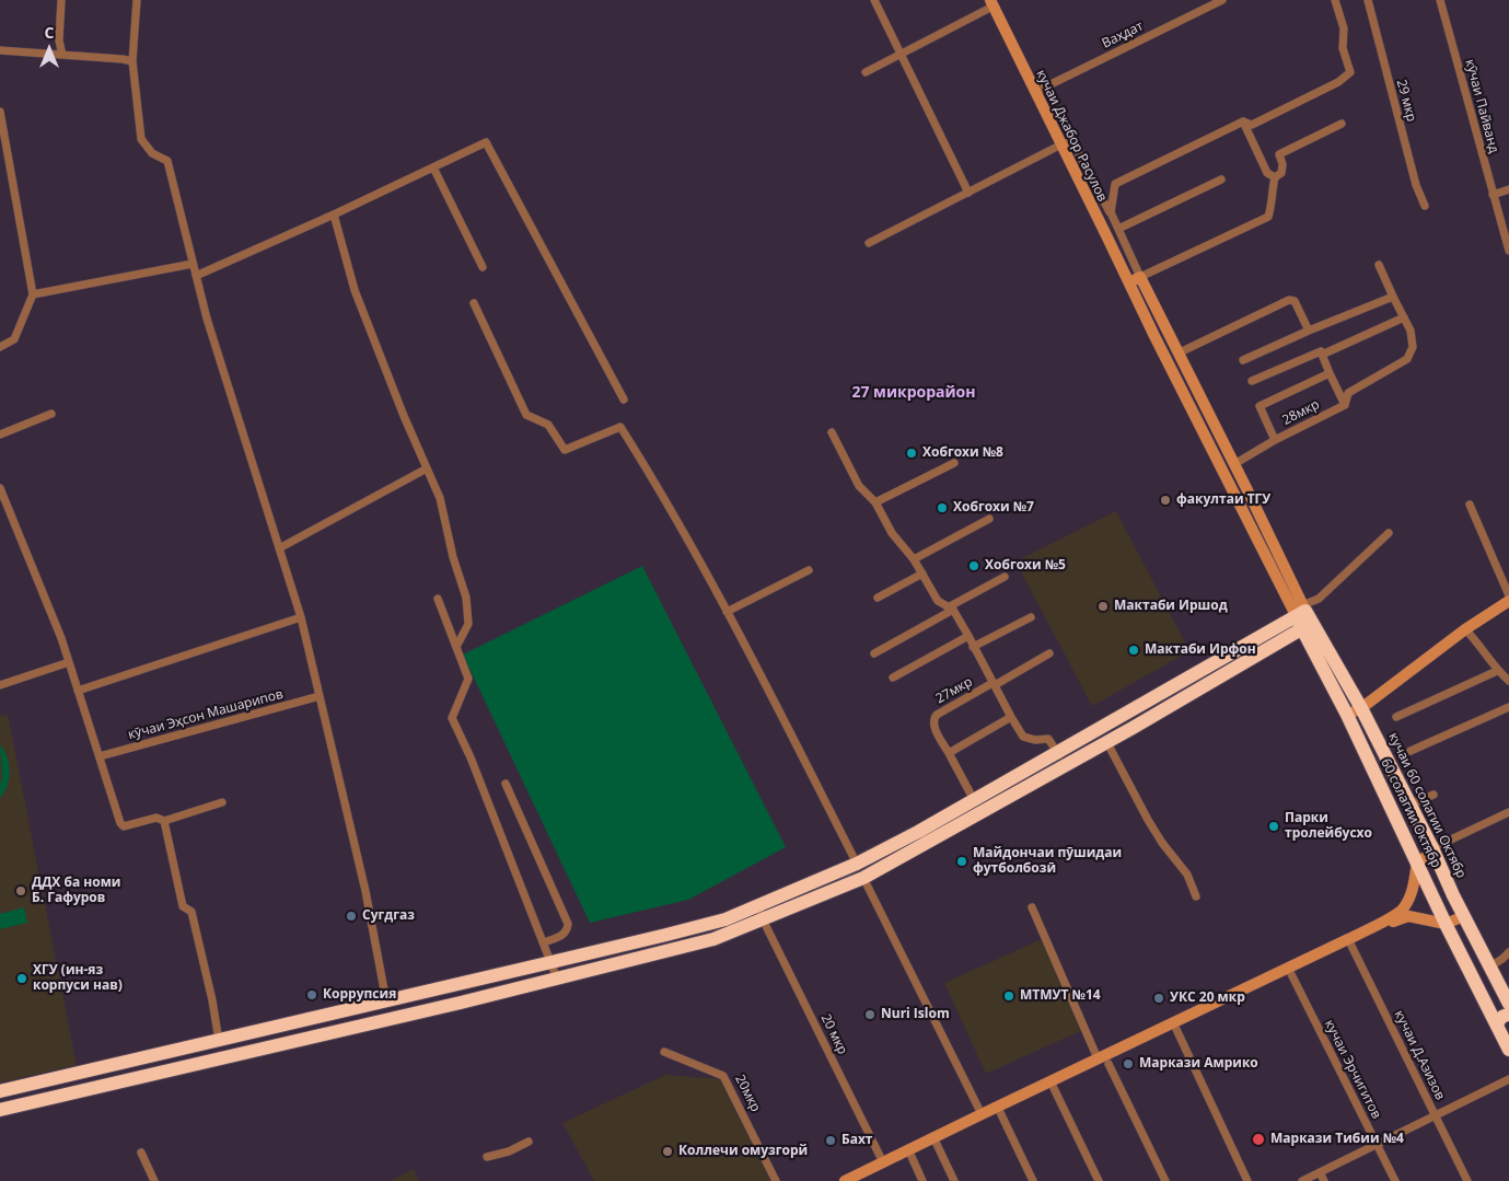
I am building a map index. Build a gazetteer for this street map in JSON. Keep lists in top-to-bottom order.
{
  "streets": {
    "highway": ["кучаи 60 солагии Октябр", "60 солагии Октябр"],
    "street": [
      "Ваҳдат",
      "29 мкр",
      "кӯчаи Пайванд",
      "кучаи Джабор Расулов",
      "28мкр",
      "27мкр",
      "кӯчаи Эҳсон Машарипов",
      "20 мкр",
      "кучаи Д.Азизов",
      "кучаи Эрчигитов",
      "20мкр"
    ]
  },
  "crossings": [
    ["Ваҳдат", "кучаи Джабор Расулов"],
    ["кучаи Джабор Расулов", "кучаи 60 солагии Октябр"],
    ["кучаи Джабор Расулов", "60 солагии Октябр"],
    ["кучаи 60 солагии Октябр", "60 солагии Октябр"]
  ],
  "districts": ["27 микрорайон"],
  "places": [
    "Хобгохи №8",
    "факултаи ТГУ",
    "Хобгохи №7",
    "Хобгохи №5",
    "Мактаби Иршод",
    "Мактаби Ирфон",
    "Парки тролейбусхо",
    "Майдончаи пӯшидаи футболбозӣ",
    "ДДХ ба номи Б. Гафуров",
    "Сугдгаз",
    "ХГУ (ин-яз корпуси нав)",
    "Коррупсия",
    "МТМУТ №14",
    "УКС 20 мкр",
    "Nuri Islom",
    "Маркази Амрико",
    "Маркази Тибии №4",
    "Бахт",
    "Коллечи омузгорй"
  ],
  "north": "top"
}
